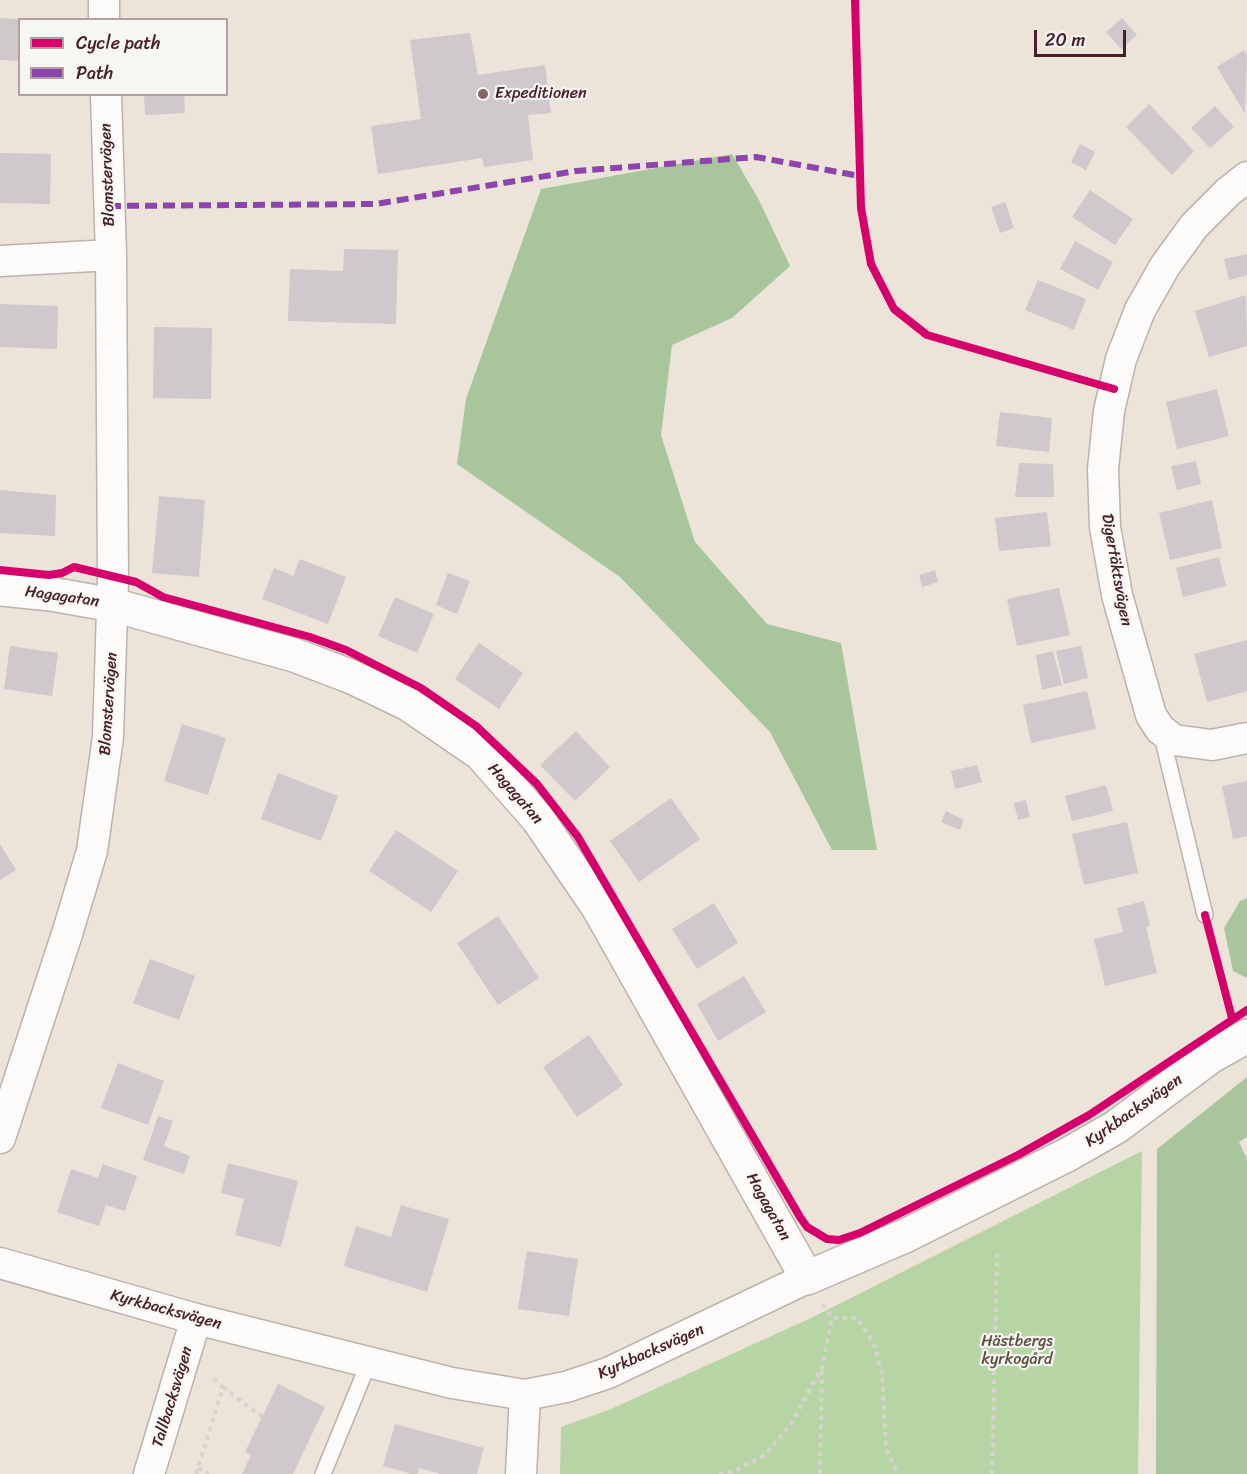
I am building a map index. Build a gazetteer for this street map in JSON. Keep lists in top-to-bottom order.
{
  "streets": {
    "street": [
      "Blomstervägen",
      "Digertäktsvägen",
      "Hagagatan",
      "Kyrkbacksvägen",
      "Tallbacksvägen"
    ]
  },
  "crossings": [
    ["Blomstervägen", "Hagagatan"],
    ["Hagagatan", "Kyrkbacksvägen"],
    ["Kyrkbacksvägen", "Tallbacksvägen"]
  ],
  "parks": ["Hästbergs kyrkogård"],
  "places": ["Expeditionen"],
  "legend": ["Cycle path", "Path"],
  "scale_bar": "20 m"
}
